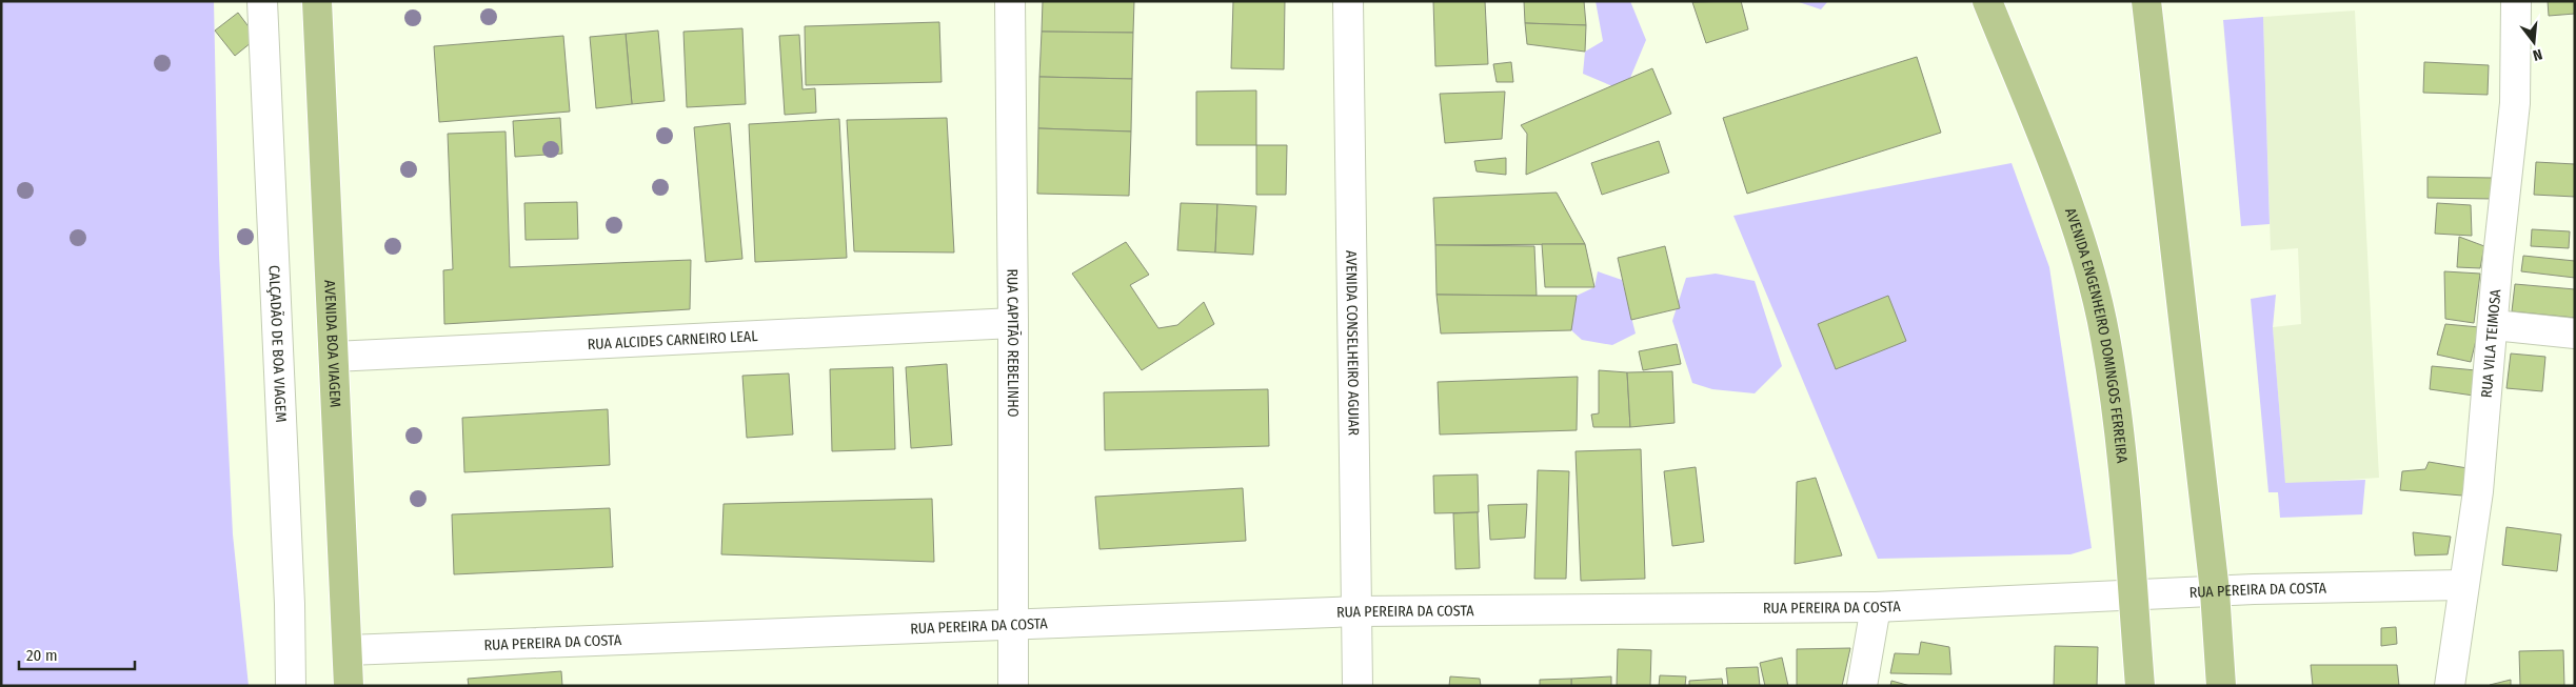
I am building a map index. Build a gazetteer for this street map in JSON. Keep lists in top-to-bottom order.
{
  "streets": {
    "main road": ["AVENIDA ENGENHEIRO DOMINGOS FERREIRA", "AVENIDA BOA VIAGEM"],
    "street": [
      "RUA ALCIDES CARNEIRO LEAL",
      "CALÇADÃO DE BOA VIAGEM",
      "RUA CAPITÃO REBELINHO",
      "AVENIDA CONSELHEIRO AGUIAR",
      "RUA VILA TEIMOSA",
      "RUA PEREIRA DA COSTA"
    ]
  },
  "crossings": [
    ["AVENIDA ENGENHEIRO DOMINGOS FERREIRA", "RUA PEREIRA DA COSTA"],
    ["RUA ALCIDES CARNEIRO LEAL", "RUA CAPITÃO REBELINHO"],
    ["RUA ALCIDES CARNEIRO LEAL", "AVENIDA BOA VIAGEM"],
    ["RUA CAPITÃO REBELINHO", "RUA PEREIRA DA COSTA"],
    ["AVENIDA BOA VIAGEM", "RUA PEREIRA DA COSTA"],
    ["AVENIDA CONSELHEIRO AGUIAR", "RUA PEREIRA DA COSTA"],
    ["RUA VILA TEIMOSA", "RUA PEREIRA DA COSTA"]
  ],
  "scale_bar": "20 m",
  "north": "bottom"
}
